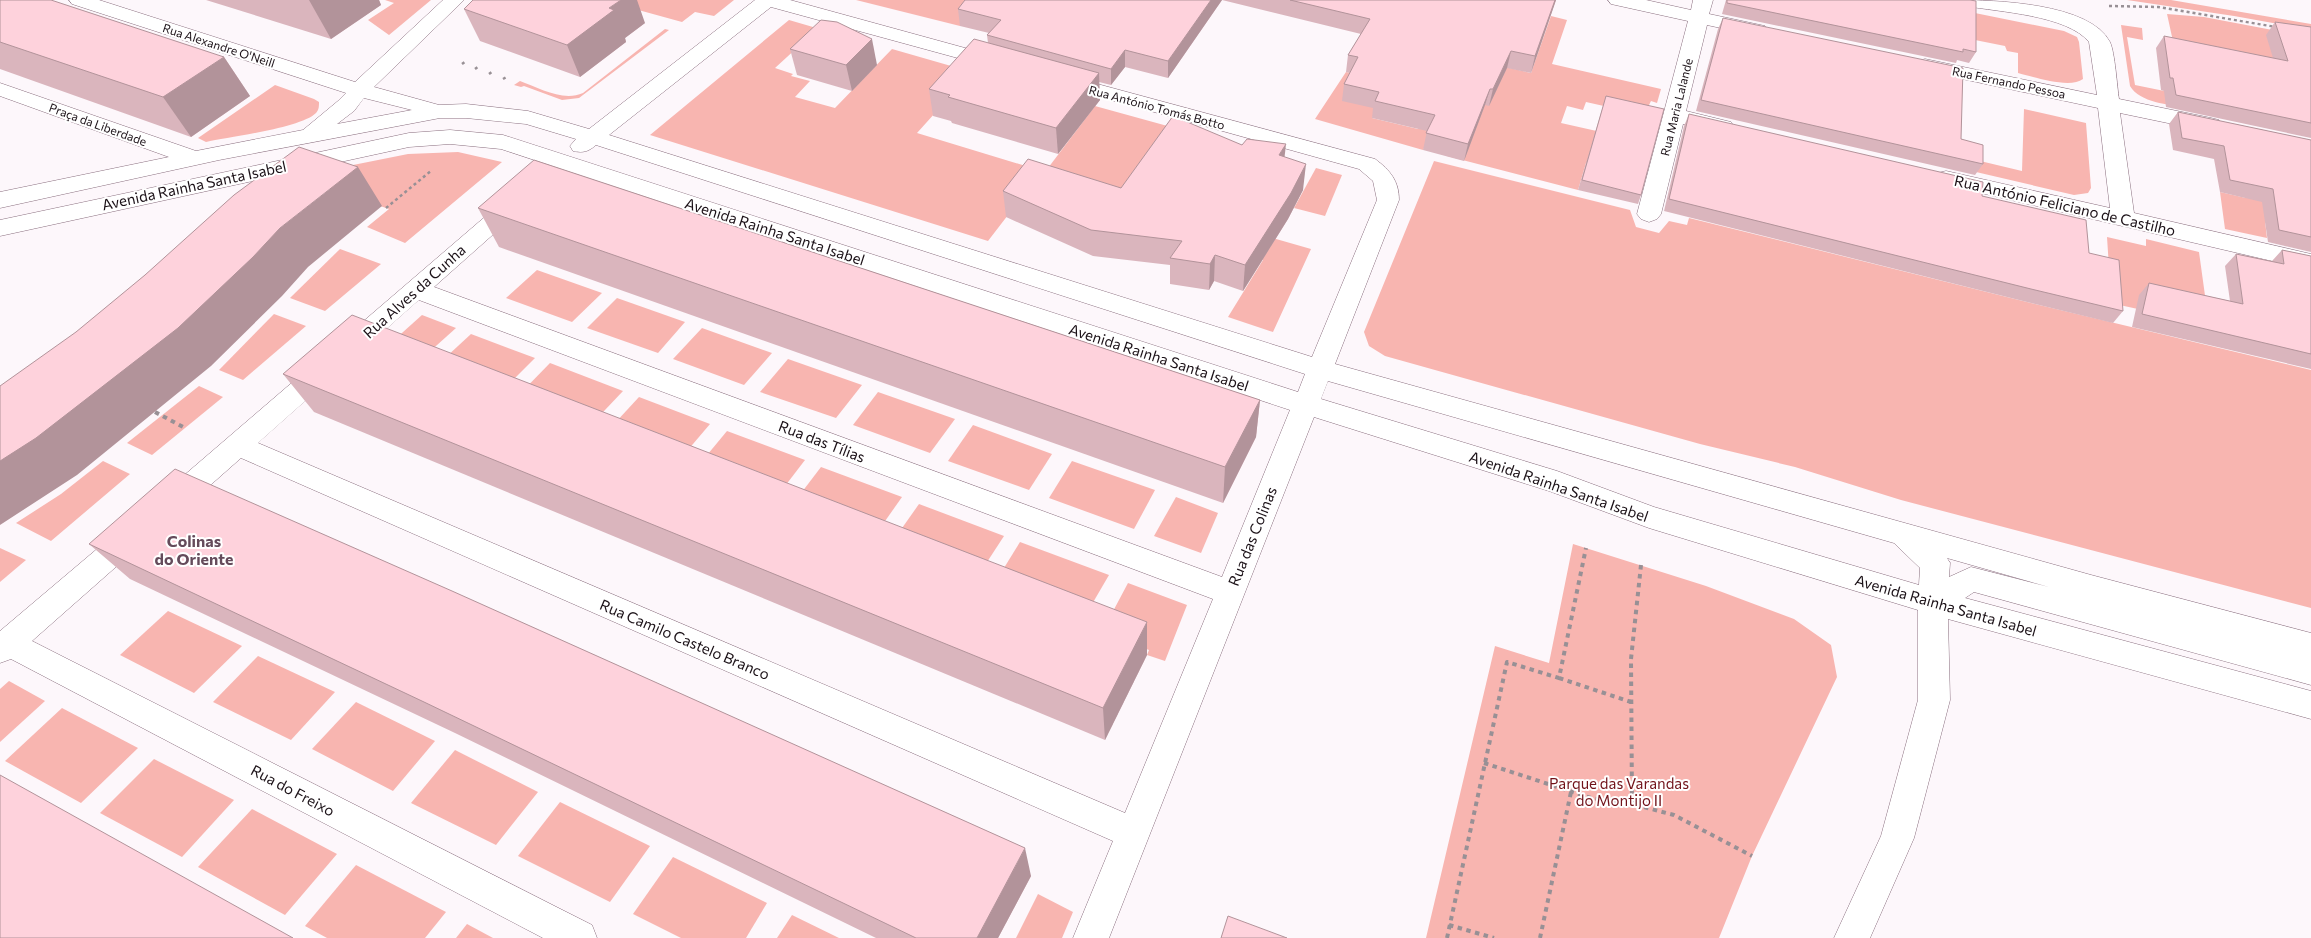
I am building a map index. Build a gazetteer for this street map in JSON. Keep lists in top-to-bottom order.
{
  "streets": {
    "street": [
      "Rua Alexandre O'Neill",
      "Rua Fernando Pessoa",
      "Rua António Tomás Botto",
      "Rua Maria Lalande",
      "Praça da Liberdade",
      "Avenida Rainha Santa Isabel",
      "Rua António Feliciano de Castilho",
      "Rua Alves da Cunha",
      "Rua das Tílias",
      "Rua das Colinas",
      "Rua Camilo Castelo Branco",
      "Rua do Freixo"
    ]
  },
  "crossings": [
    ["Rua Alexandre O'Neill", "Avenida Rainha Santa Isabel"],
    ["Rua António Tomás Botto", "Rua das Colinas"],
    ["Praça da Liberdade", "Avenida Rainha Santa Isabel"],
    ["Avenida Rainha Santa Isabel", "Rua Alves da Cunha"],
    ["Avenida Rainha Santa Isabel", "Rua das Colinas"],
    ["Rua Alves da Cunha", "Rua das Tílias"],
    ["Rua Alves da Cunha", "Rua Camilo Castelo Branco"],
    ["Rua Alves da Cunha", "Rua do Freixo"],
    ["Rua das Tílias", "Rua das Colinas"],
    ["Rua das Colinas", "Rua Camilo Castelo Branco"]
  ],
  "districts": ["Colinas do Oriente"],
  "parks": ["Parque das Varandas do Montijo II"]
}
